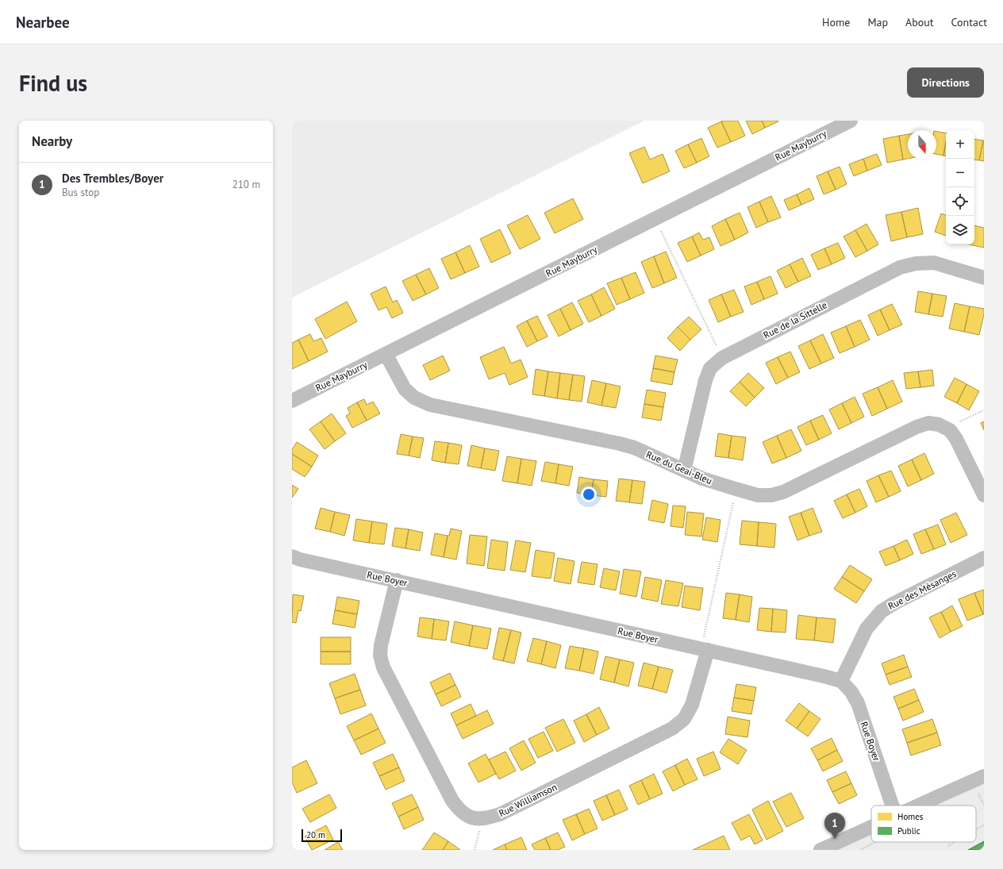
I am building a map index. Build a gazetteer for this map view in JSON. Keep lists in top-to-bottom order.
{
  "streets": {
    "street": [
      "Rue Mayburry",
      "Rue de la Sittelle",
      "Rue du Geai-Bleu",
      "Rue Boyer",
      "Rue des Mésanges",
      "Rue Williamson"
    ]
  },
  "crossings": [
    ["Rue Mayburry", "Rue du Geai-Bleu"],
    ["Rue de la Sittelle", "Rue du Geai-Bleu"],
    ["Rue Boyer", "Rue des Mésanges"],
    ["Rue Boyer", "Rue Williamson"]
  ],
  "legend": ["Homes", "Public"],
  "scale_bar": "20 m",
  "north": "bottom",
  "page": {
    "header": "Nearbee",
    "nav": [
      "Home",
      "Map",
      "About",
      "Contact"
    ],
    "buttons": "Directions",
    "title": "Find us",
    "heading": "Nearby",
    "map_buttons": ["+", "−"],
    "list": [
      {
        "mark": "1",
        "name": "Des Trembles/Boyer",
        "note": "Bus stop",
        "value": "210 m"
      }
    ],
    "pins": "1",
    "scale": "20 m"
  }
}
